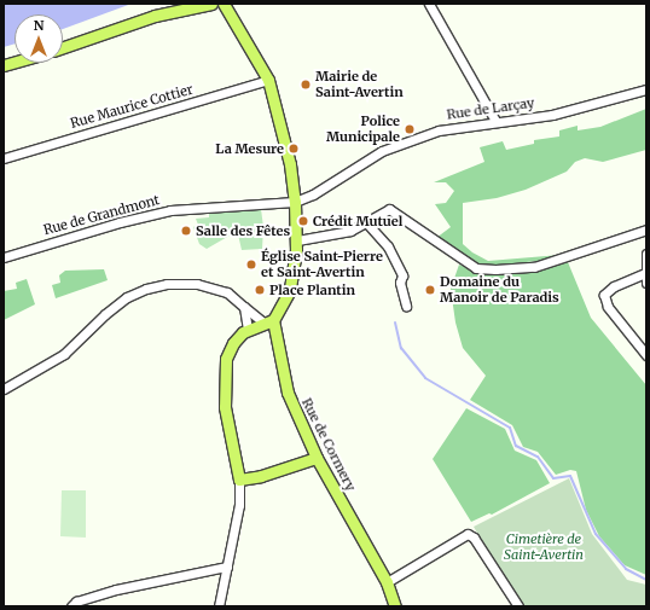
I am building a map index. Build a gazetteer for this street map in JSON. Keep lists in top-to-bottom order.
{
  "streets": {
    "main road": ["Rue de Cormery"],
    "street": ["Rue Maurice Cottier", "Rue de Larçay", "Rue de Grandmont"]
  },
  "crossings": [
    ["Rue de Larçay", "Rue de Grandmont"]
  ],
  "parks": ["Cimetière de Saint-Avertin"],
  "places": [
    "Mairie de Saint-Avertin",
    "Police Municipale",
    "La Mesure",
    "Crédit Mutuel",
    "Salle des Fêtes",
    "Église Saint-Pierre et Saint-Avertin",
    "Place Plantin",
    "Domaine du Manoir de Paradis"
  ],
  "north": "top"
}
